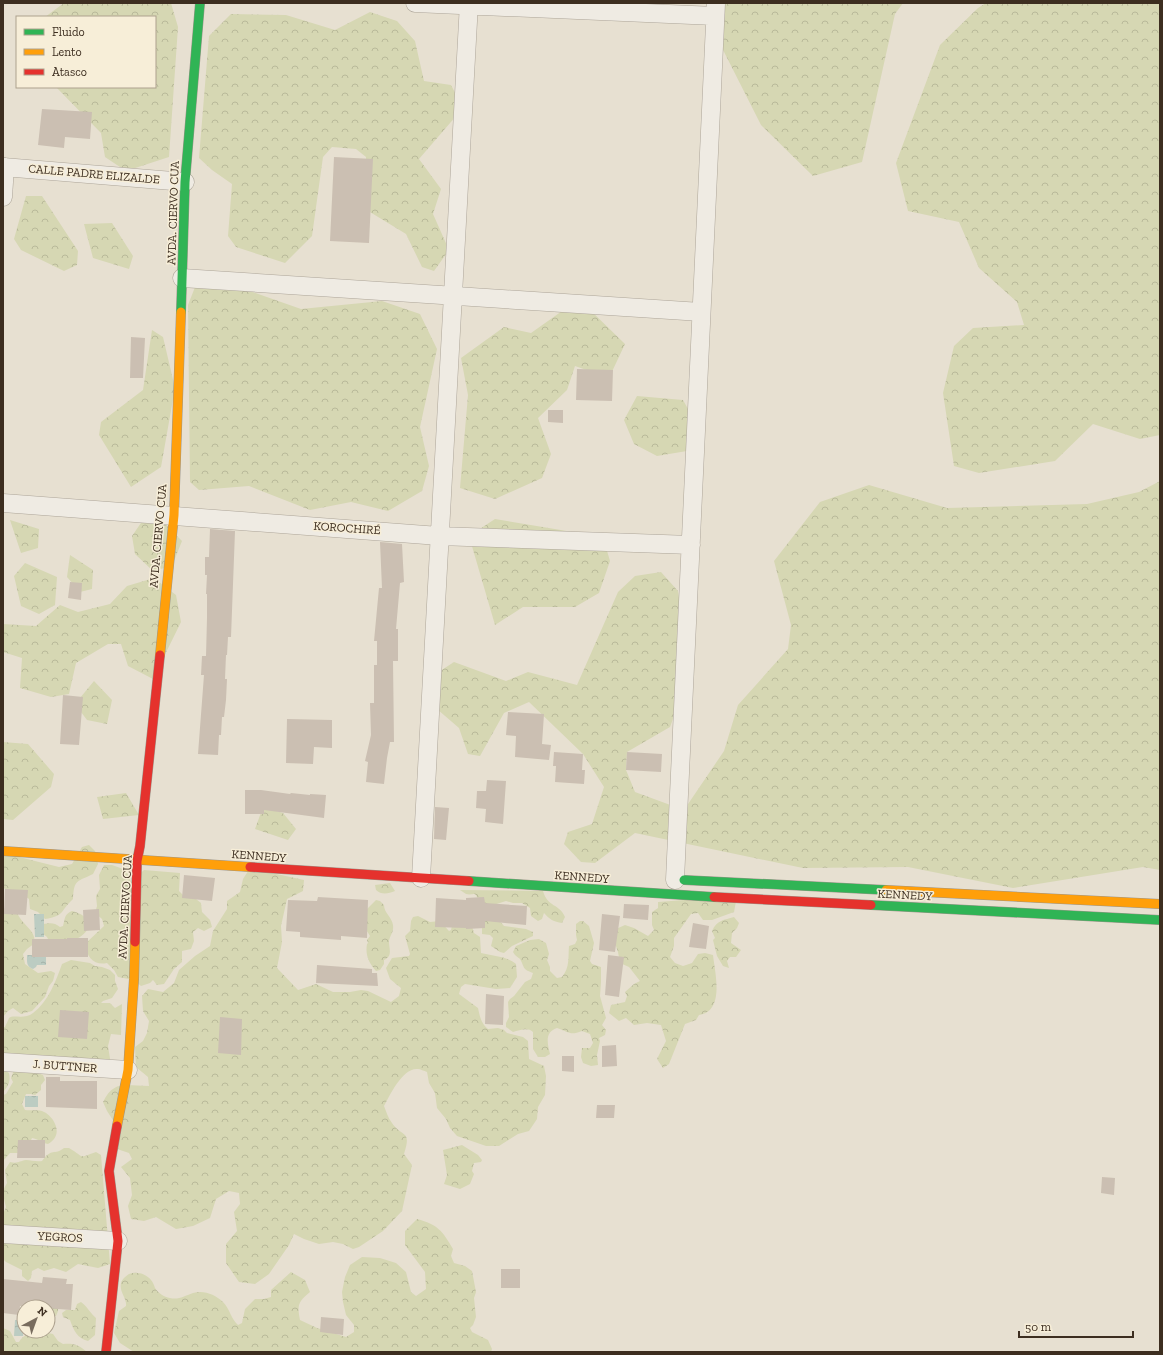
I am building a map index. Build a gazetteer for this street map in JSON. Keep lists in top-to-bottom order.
{
  "streets": {
    "main road": ["AVDA. CIERVO CUA", "KENNEDY"],
    "street": [
      "CALLE PADRE ELIZALDE",
      "KOROCHIRÉ",
      "J. BUTTNER",
      "YEGROS"
    ]
  },
  "crossings": [
    ["CALLE PADRE ELIZALDE", "AVDA. CIERVO CUA"],
    ["AVDA. CIERVO CUA", "KOROCHIRÉ"],
    ["AVDA. CIERVO CUA", "KENNEDY"],
    ["AVDA. CIERVO CUA", "J. BUTTNER"],
    ["AVDA. CIERVO CUA", "YEGROS"]
  ],
  "legend": ["Fluido", "Lento", "Atasco"],
  "scale_bar": "50 m",
  "north": "top right"
}
